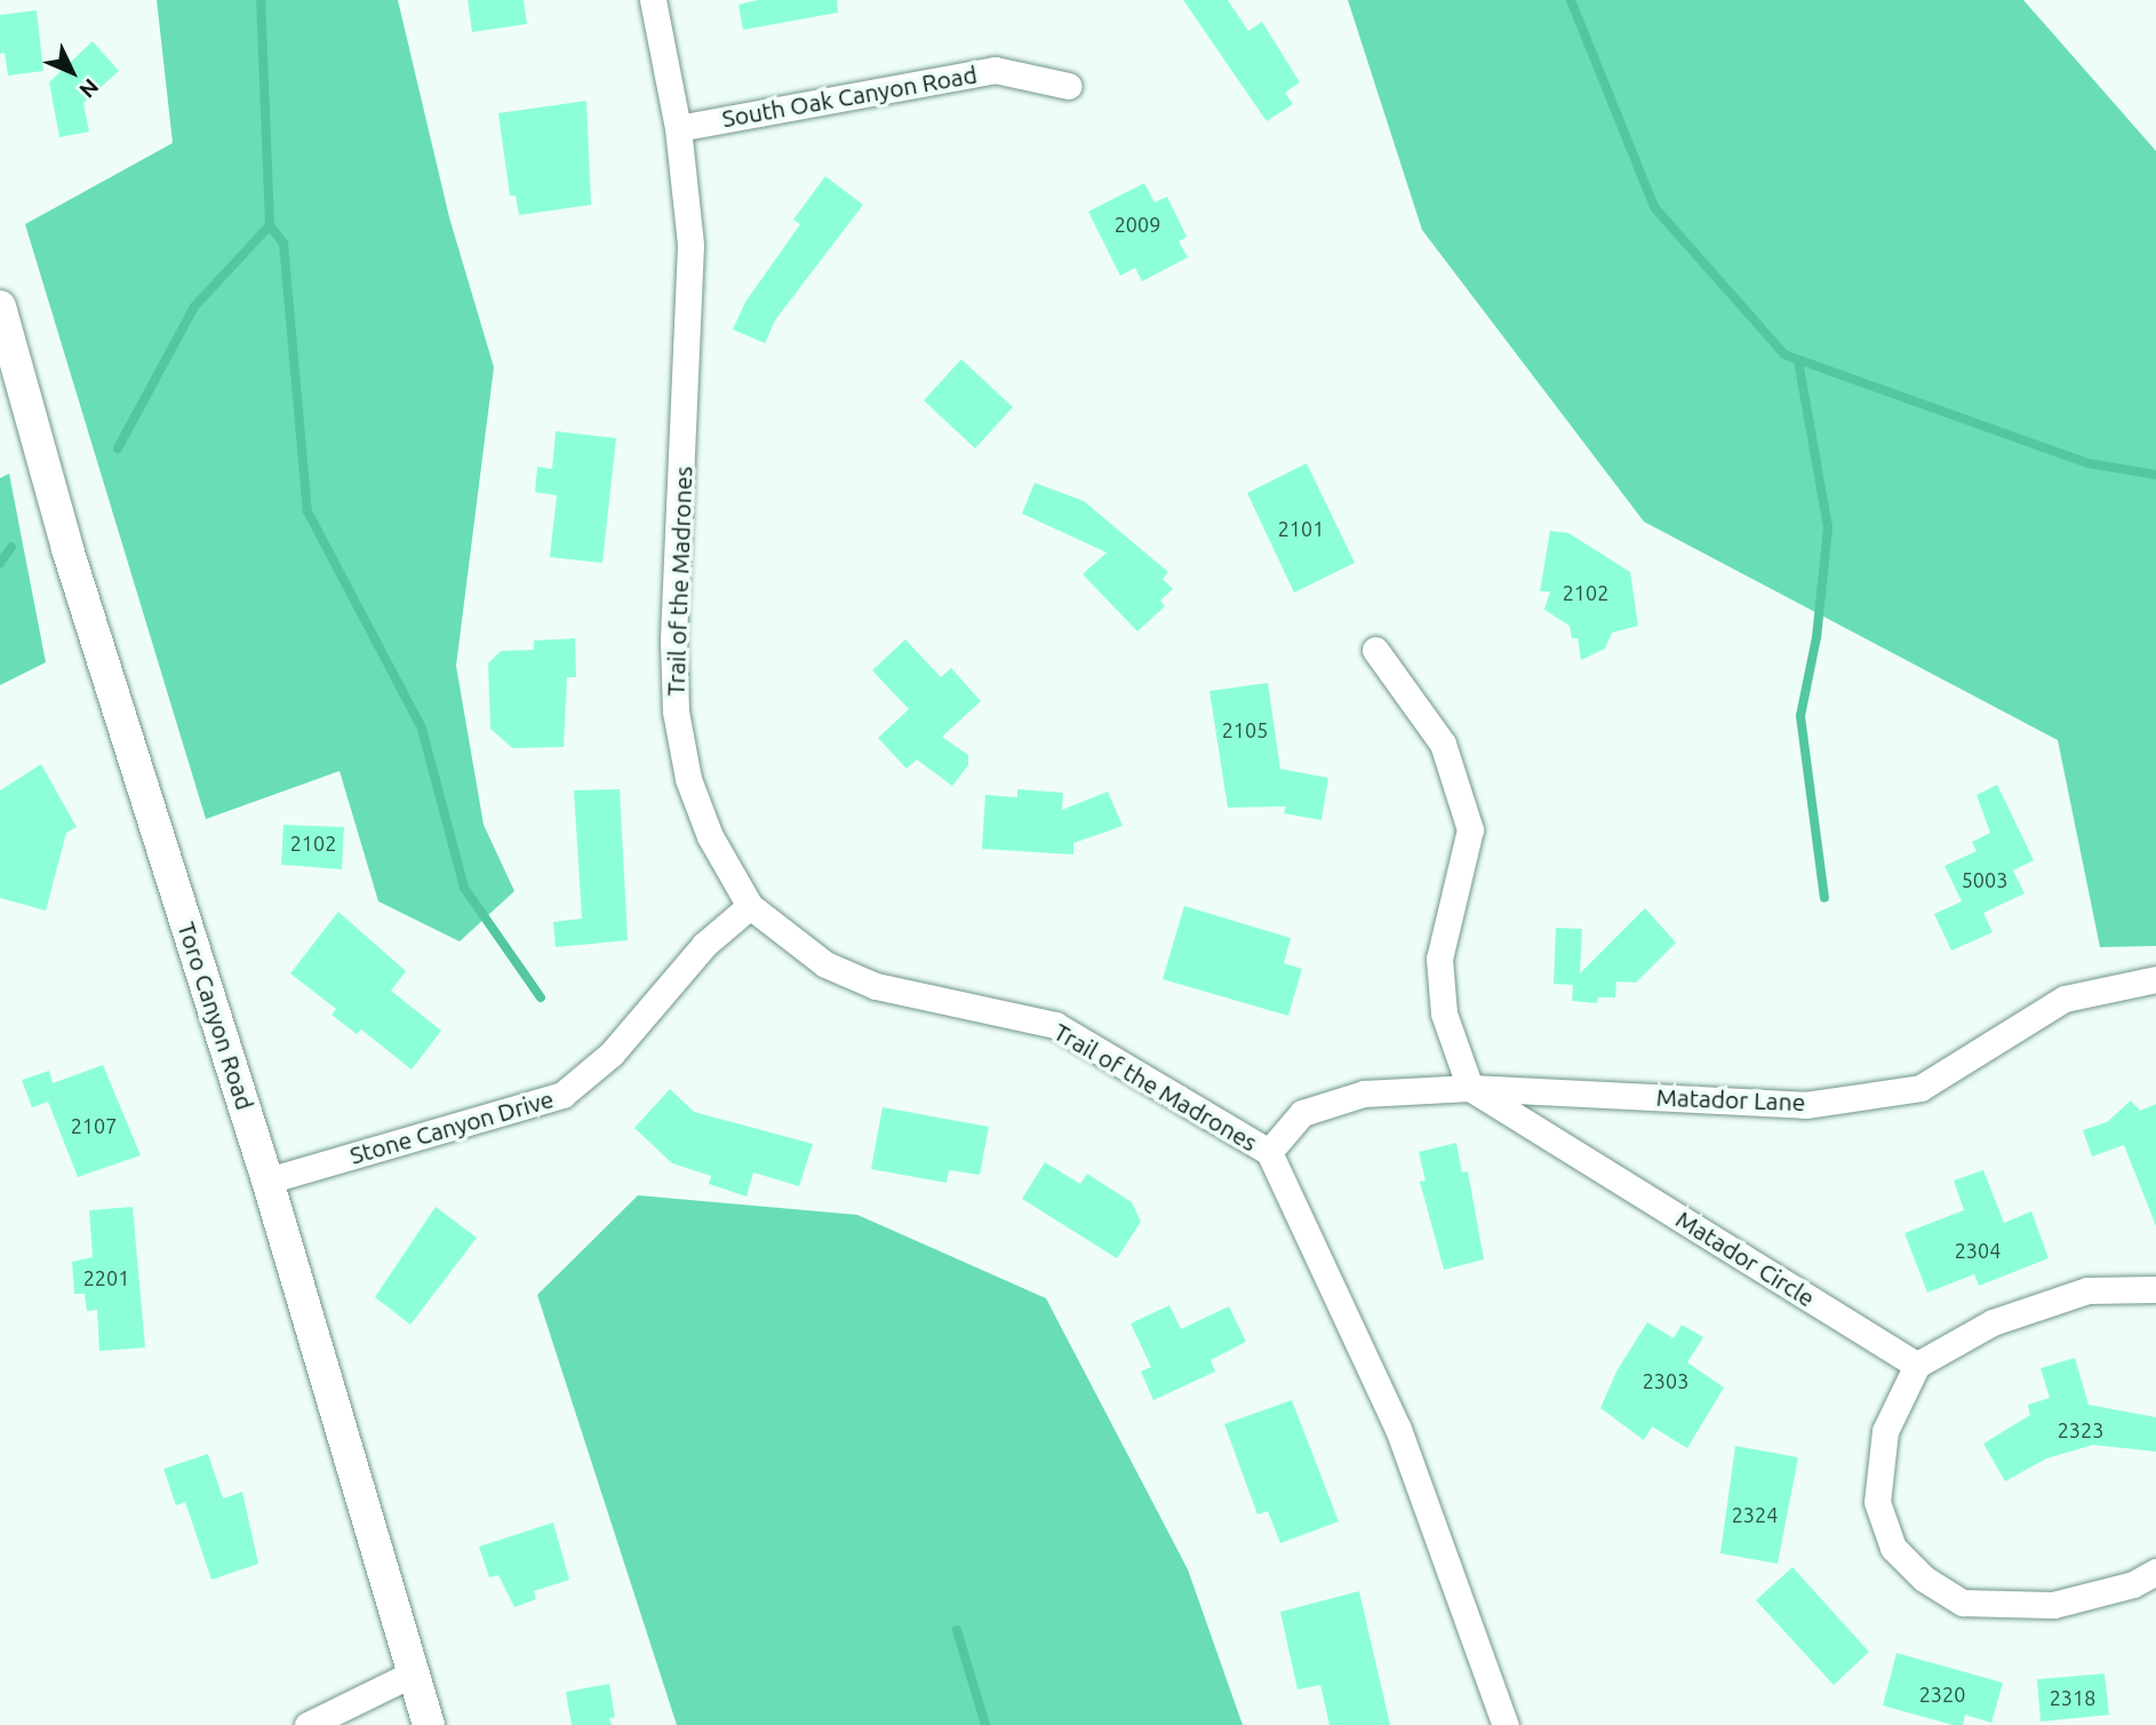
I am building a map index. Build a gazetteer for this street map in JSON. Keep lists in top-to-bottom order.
{
  "streets": {
    "street": [
      "South Oak Canyon Road",
      "Trail of the Madrones",
      "Toro Canyon Road",
      "Matador Lane",
      "Stone Canyon Drive",
      "Matador Circle"
    ]
  },
  "crossings": [
    ["South Oak Canyon Road", "Trail of the Madrones"],
    ["Trail of the Madrones", "Matador Lane"],
    ["Trail of the Madrones", "Stone Canyon Drive"],
    ["Toro Canyon Road", "Stone Canyon Drive"],
    ["Matador Lane", "Matador Circle"]
  ],
  "house_numbers": [
    "2009",
    "2101",
    "2102",
    "2105",
    "2102",
    "5003",
    "2107",
    "2304",
    "2201",
    "2303",
    "2323",
    "2324",
    "2320",
    "2318"
  ],
  "north": "bottom right"
}
